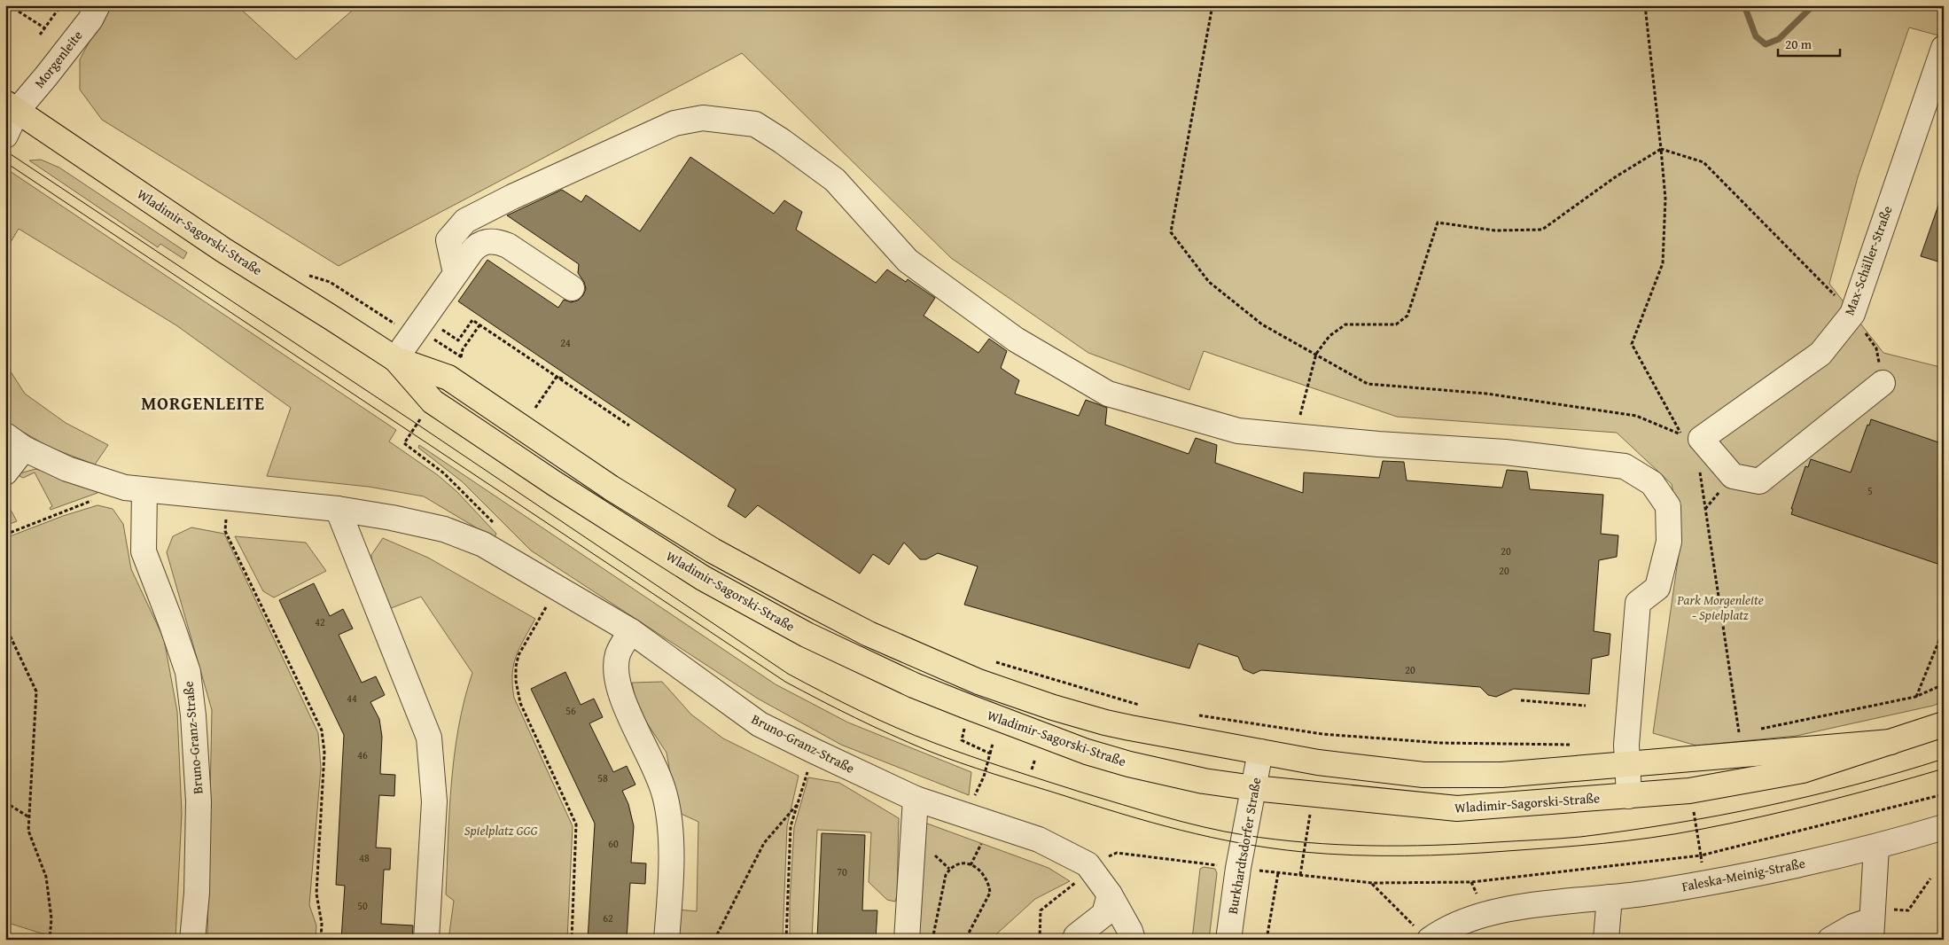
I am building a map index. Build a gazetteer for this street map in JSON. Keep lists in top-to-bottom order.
{
  "streets": {
    "main road": ["Wladimir-Sagorski-Straße"],
    "street": [
      "Morgenleite",
      "Max-Schäller-Straße",
      "Bruno-Granz-Straße",
      "Burkhardtsdorfer Straße",
      "Faleska-Meinig-Straße"
    ]
  },
  "crossings": [
    ["Morgenleite", "Wladimir-Sagorski-Straße"],
    ["Wladimir-Sagorski-Straße", "Burkhardtsdorfer Straße"]
  ],
  "districts": ["MORGENLEITE"],
  "parks": ["Park Morgenleite - Spielplatz", "Spielplatz GGG"],
  "house_numbers": [
    "24",
    "5",
    "20",
    "20",
    "42",
    "20",
    "44",
    "56",
    "46",
    "58",
    "60",
    "48",
    "70",
    "50",
    "62"
  ],
  "scale_bar": "20 m"
}
